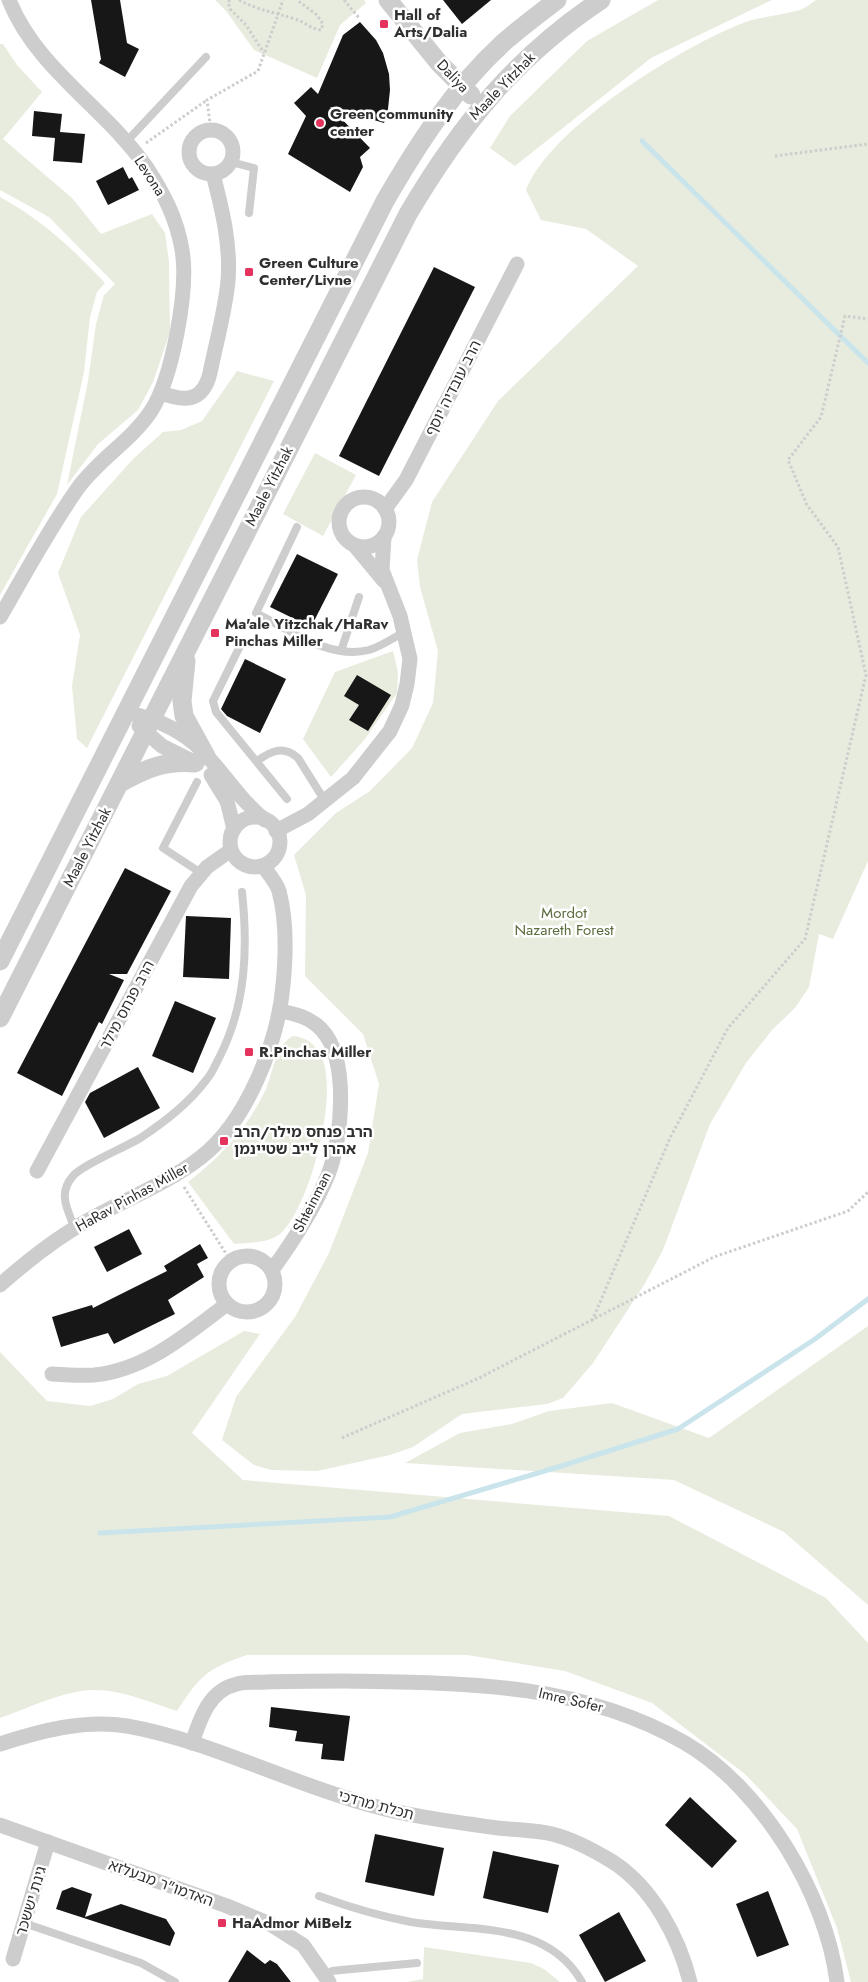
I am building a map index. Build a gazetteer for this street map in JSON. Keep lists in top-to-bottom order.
{
  "streets": {
    "street": [
      "Daliya",
      "Maale Yitzhak",
      "Levona",
      "הרב עובדיה יוסף",
      "הרב פנחס מילר",
      "HaRav Pinhas Miller",
      "Shteinman",
      "Imre Sofer",
      "תכלת מרדכי",
      "האדמו\"ר מבעלזא",
      "גינת יששכר"
    ]
  },
  "crossings": [
    ["Daliya", "Maale Yitzhak"],
    ["הרב פנחס מילר", "HaRav Pinhas Miller"],
    ["HaRav Pinhas Miller", "Shteinman"],
    ["Imre Sofer", "תכלת מרדכי"],
    ["האדמו\"ר מבעלזא", "גינת יששכר"]
  ],
  "parks": ["Mordot Nazareth Forest"],
  "places": {
    "transit": [
      "Hall of Arts/Dalia",
      "Green Culture Center/Livne",
      "Ma'ale Yitzchak/HaRav Pinchas Miller",
      "R.Pinchas Miller",
      "הרב פנחס מילר/הרב אהרן לייב שטיינמן",
      "HaAdmor MiBelz"
    ],
    "other": ["Green community center"]
  }
}
